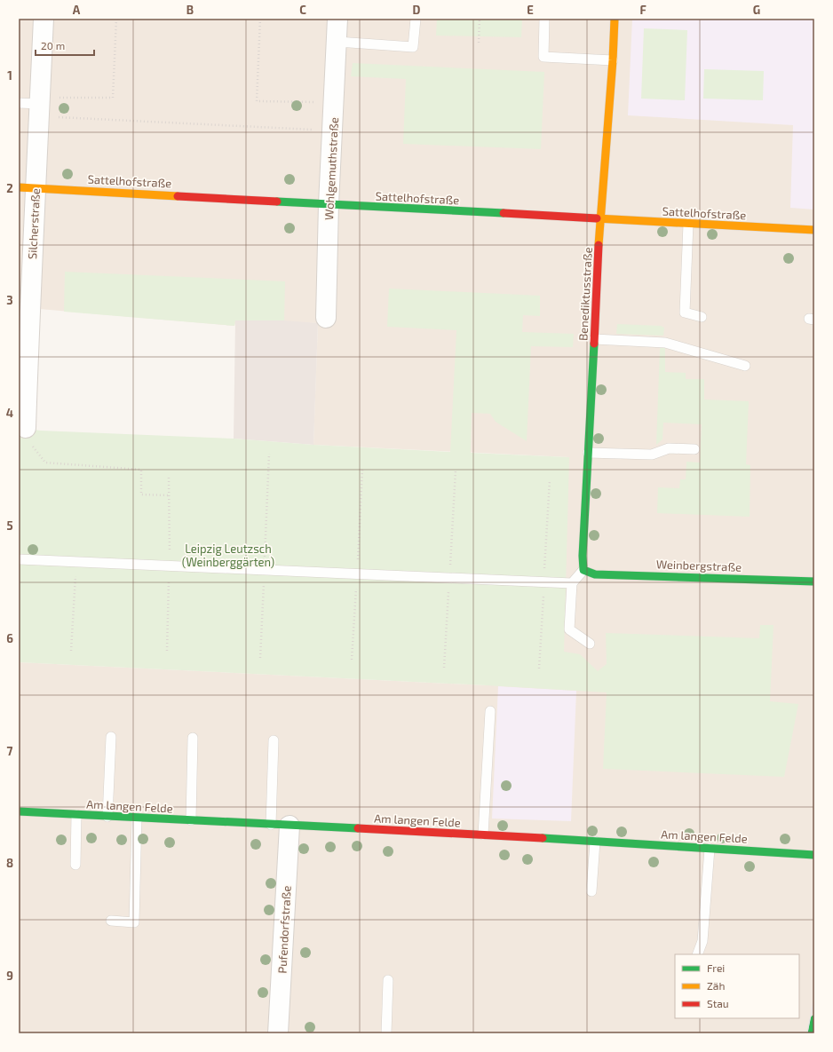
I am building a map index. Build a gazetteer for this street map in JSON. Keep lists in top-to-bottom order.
{
  "streets": {
    "street": [
      "Wohlgemuthstraße",
      "Sattelhofstraße",
      "Silcherstraße",
      "Benediktusstraße",
      "Weinbergstraße",
      "Am langen Felde",
      "Pufendorfstraße"
    ]
  },
  "crossings": [
    ["Wohlgemuthstraße", "Sattelhofstraße"],
    ["Sattelhofstraße", "Silcherstraße"],
    ["Sattelhofstraße", "Benediktusstraße"],
    ["Benediktusstraße", "Weinbergstraße"],
    ["Am langen Felde", "Pufendorfstraße"]
  ],
  "parks": ["Leipzig Leutzsch (Weinberggärten)"],
  "legend": ["Frei", "Zäh", "Stau"],
  "scale_bar": "20 m",
  "grid": {
    "columns": [
      "A",
      "B",
      "C",
      "D",
      "E",
      "F",
      "G"
    ],
    "rows": [
      "1",
      "2",
      "3",
      "4",
      "5",
      "6",
      "7",
      "8",
      "9"
    ]
  }
}
